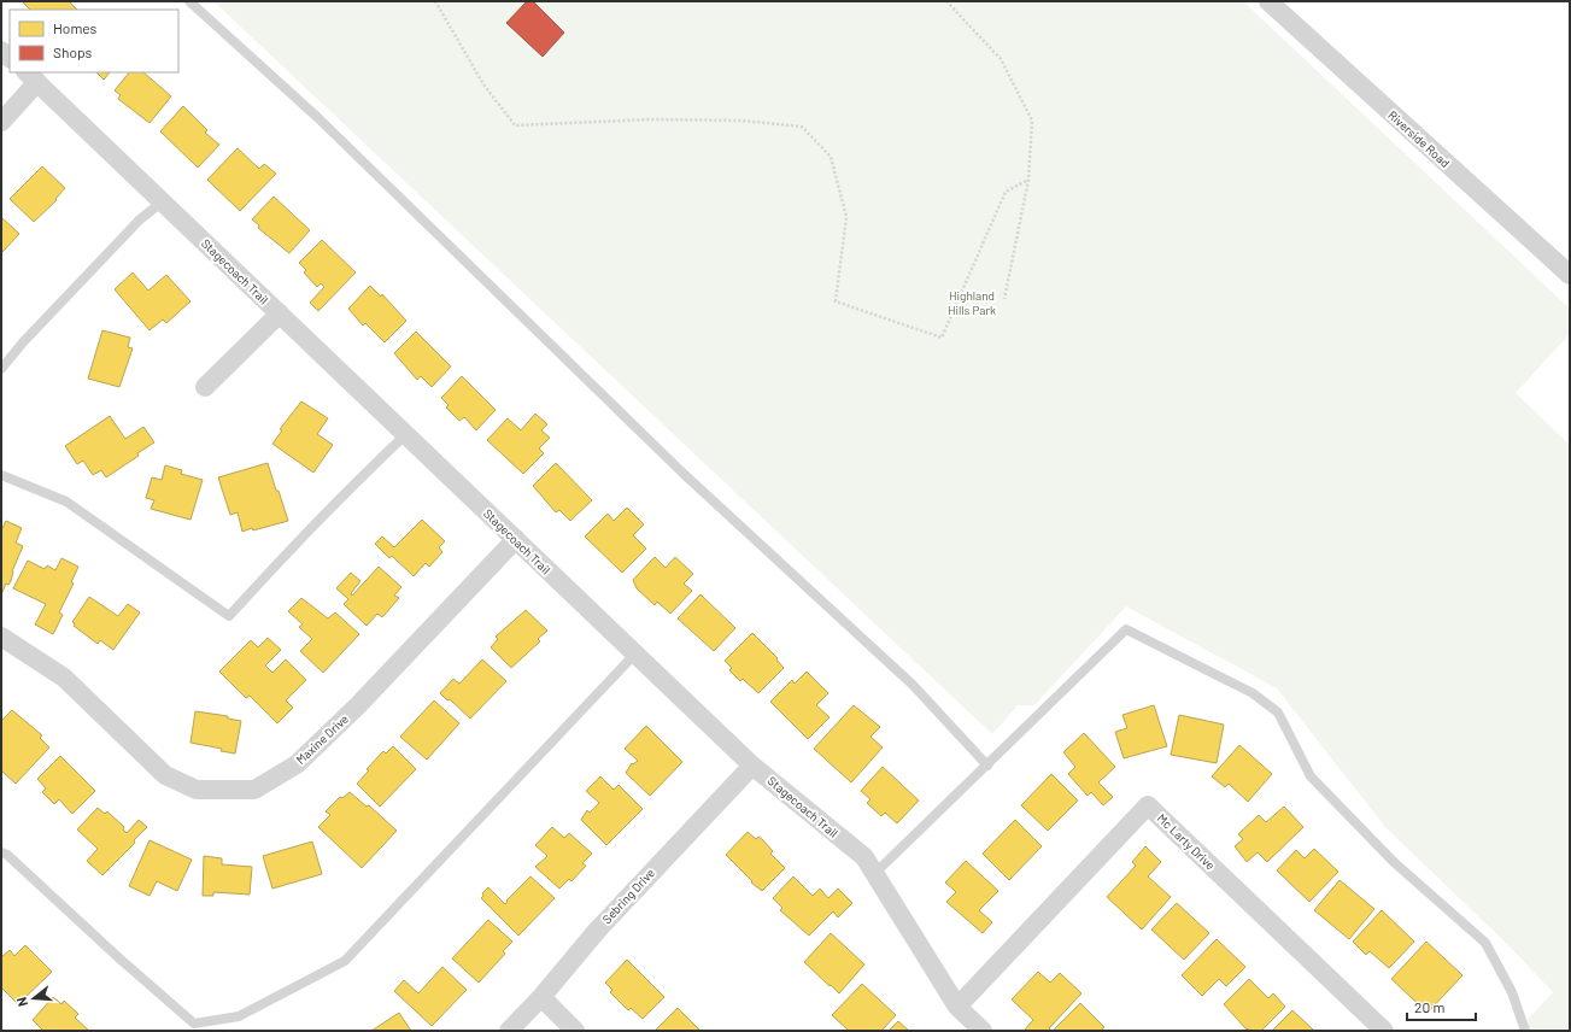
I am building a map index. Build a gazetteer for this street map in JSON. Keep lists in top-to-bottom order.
{
  "streets": {
    "street": [
      "Riverside Road",
      "Stagecoach Trail",
      "Maxine Drive",
      "Mc Larty Drive",
      "Sebring Drive"
    ]
  },
  "crossings": [
    ["Stagecoach Trail", "Maxine Drive"],
    ["Stagecoach Trail", "Mc Larty Drive"],
    ["Stagecoach Trail", "Sebring Drive"]
  ],
  "parks": ["Highland Hills Park"],
  "legend": ["Homes", "Shops"],
  "scale_bar": "20 m",
  "north": "left"
}
